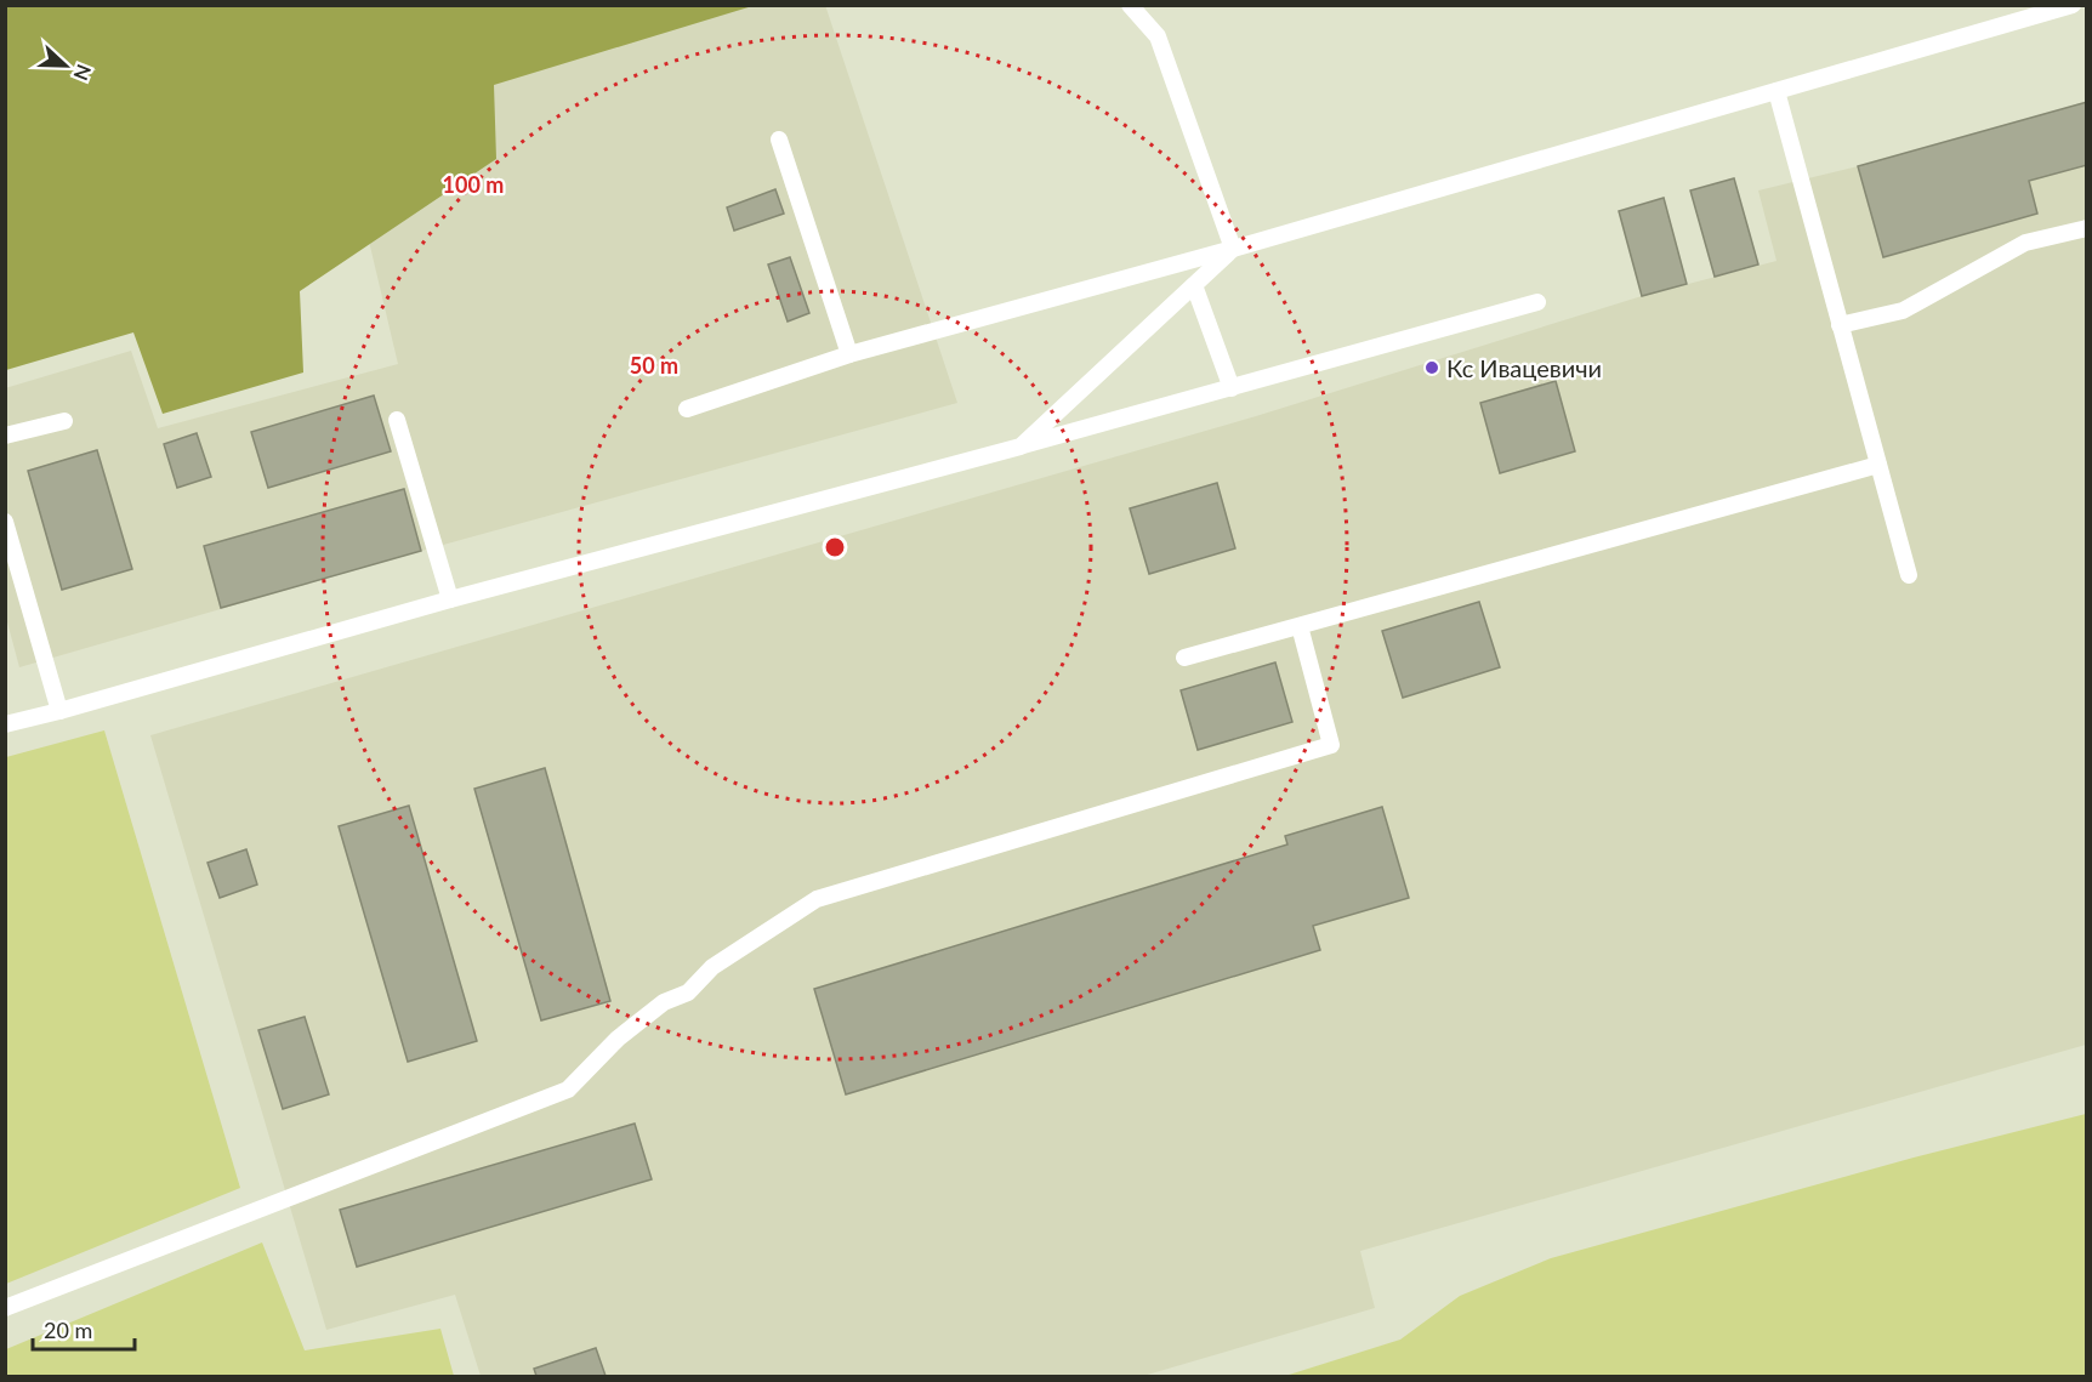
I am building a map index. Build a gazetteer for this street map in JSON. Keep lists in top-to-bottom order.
{
  "places": ["Кс Ивацевичи"],
  "scale_bar": "20 m",
  "north": "right",
  "rings": ["100 m", "50 m"]
}
